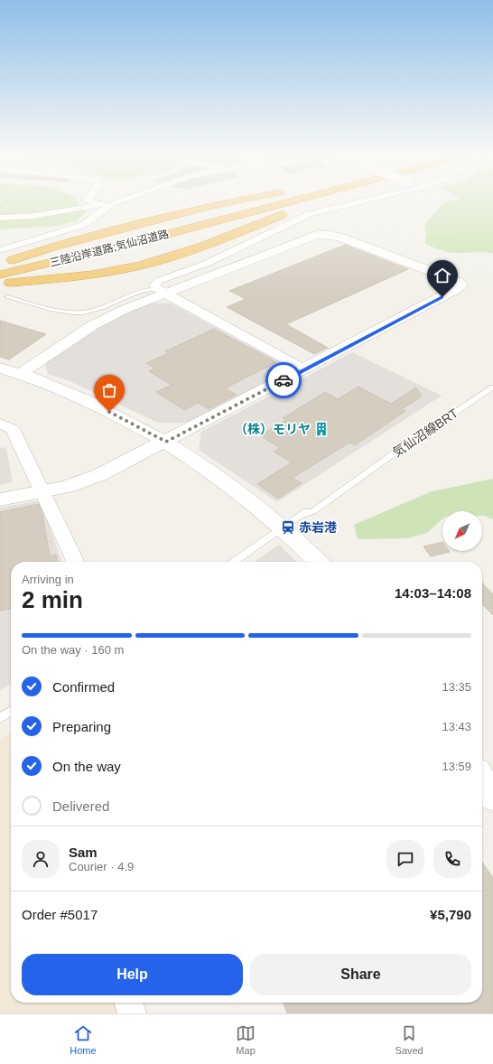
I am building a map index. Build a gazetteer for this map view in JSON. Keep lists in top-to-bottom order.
{
  "streets": {
    "highway": ["三陸沿岸道路;気仙沼道路"],
    "lane": ["気仙沼線BRT"]
  },
  "places": {
    "building": ["（株）モリヤ"],
    "station": ["赤岩港"]
  },
  "north": "bottom left",
  "page": {
    "heading": ["2 min", "Arriving in", "14:03–14:08"],
    "panel": [
      "Sam",
      "Courier · 4.9",
      "Order #5017",
      "¥5,790"
    ],
    "bar": "On the way · 160 m",
    "list": [
      ["Confirmed", "13:35"],
      ["Preparing", "13:43"],
      ["On the way", "13:59"],
      "Delivered"
    ],
    "buttons": ["Help", "Share"],
    "tabs": ["Home", "Map", "Saved"]
  }
}
